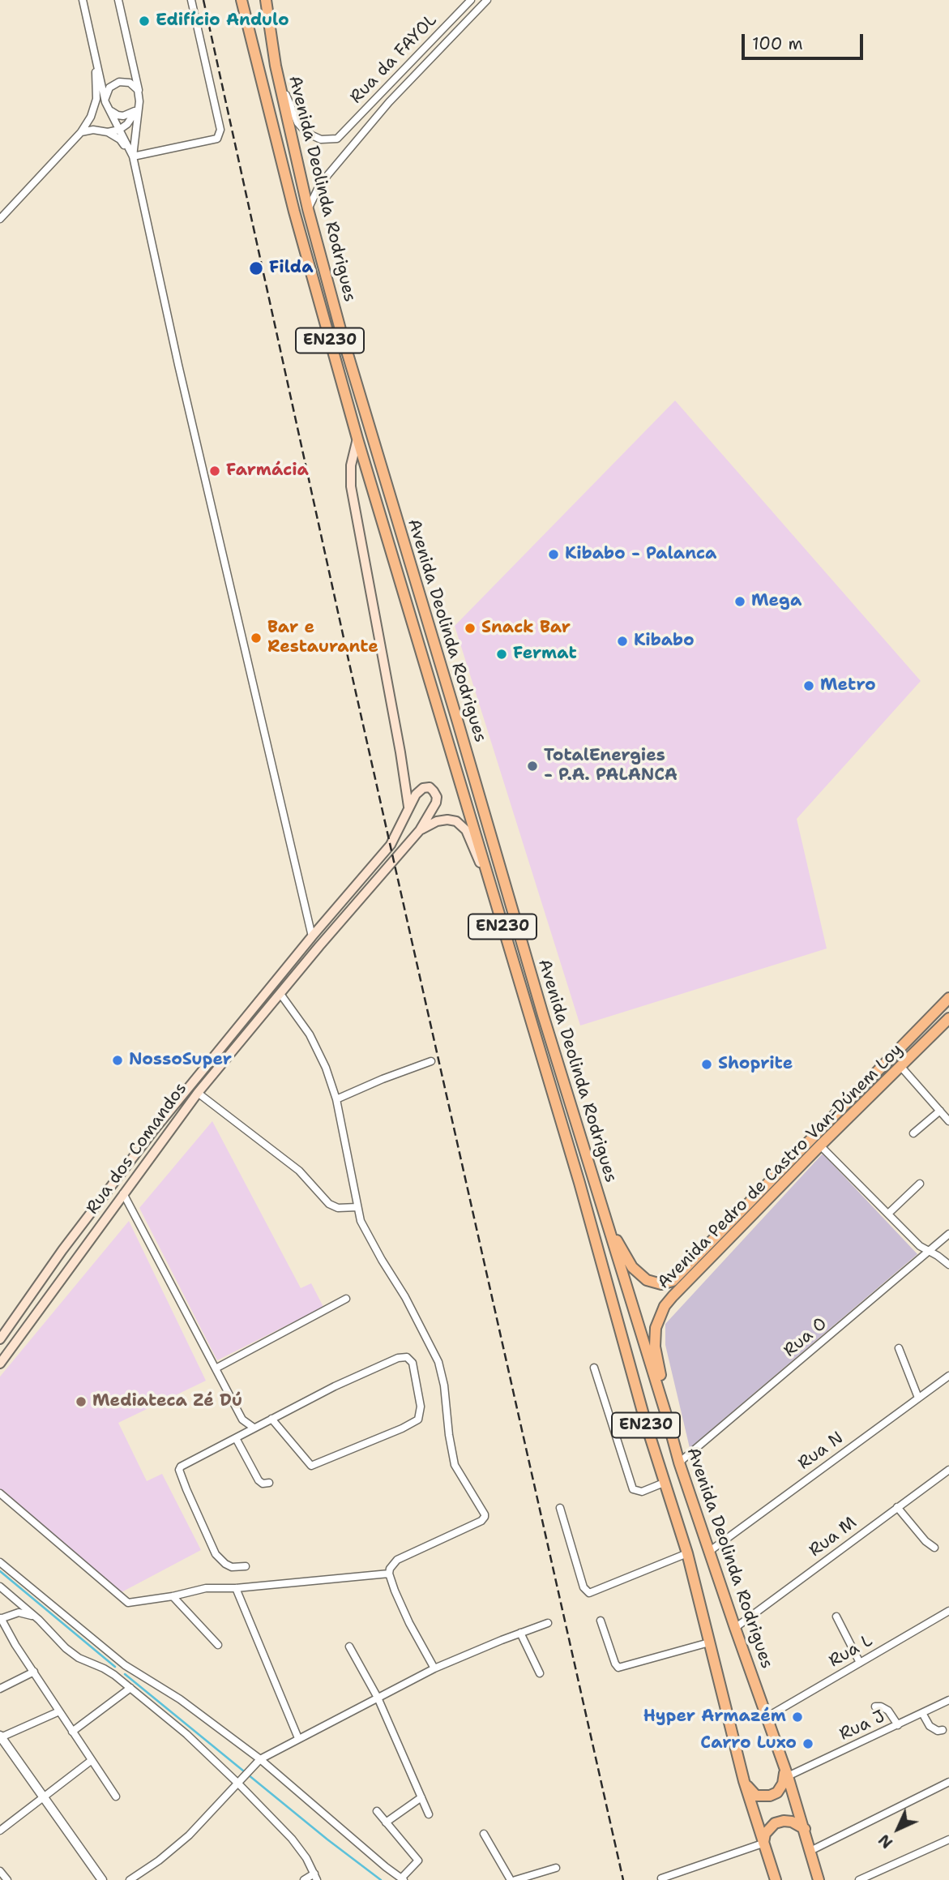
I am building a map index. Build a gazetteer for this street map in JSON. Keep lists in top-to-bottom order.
{
  "streets": {
    "highway": ["Avenida Deolinda Rodrigues", "EN230", "Avenida Pedro de Castro Van-Dúnem Loy"],
    "main road": ["Rua dos Comandos"],
    "street": [
      "Rua da FAYOL",
      "Rua O",
      "Rua N",
      "Rua M",
      "Rua L",
      "Rua J"
    ]
  },
  "crossings": [
    ["Rua da FAYOL", "Avenida Deolinda Rodrigues"],
    ["Avenida Deolinda Rodrigues", "Avenida Pedro de Castro Van-Dúnem Loy"],
    ["Avenida Deolinda Rodrigues", "Rua O"],
    ["Avenida Deolinda Rodrigues", "Rua N"],
    ["Avenida Deolinda Rodrigues", "Rua M"],
    ["Avenida Deolinda Rodrigues", "Rua L"],
    ["Avenida Deolinda Rodrigues", "Rua J"]
  ],
  "places": [
    "Edifício Andulo",
    "Filda",
    "Farmácia",
    "Kibabo - Palanca",
    "Mega",
    "Snack Bar",
    "Bar e Restaurante",
    "Kibabo",
    "Fermat",
    "Metro",
    "TotalEnergies - P.A. PALANCA",
    "NossoSuper",
    "Shoprite",
    "Mediateca Zé Dú",
    "Hyper Armazém",
    "Carro Luxo"
  ],
  "scale_bar": "100 m",
  "north": "bottom left"
}
